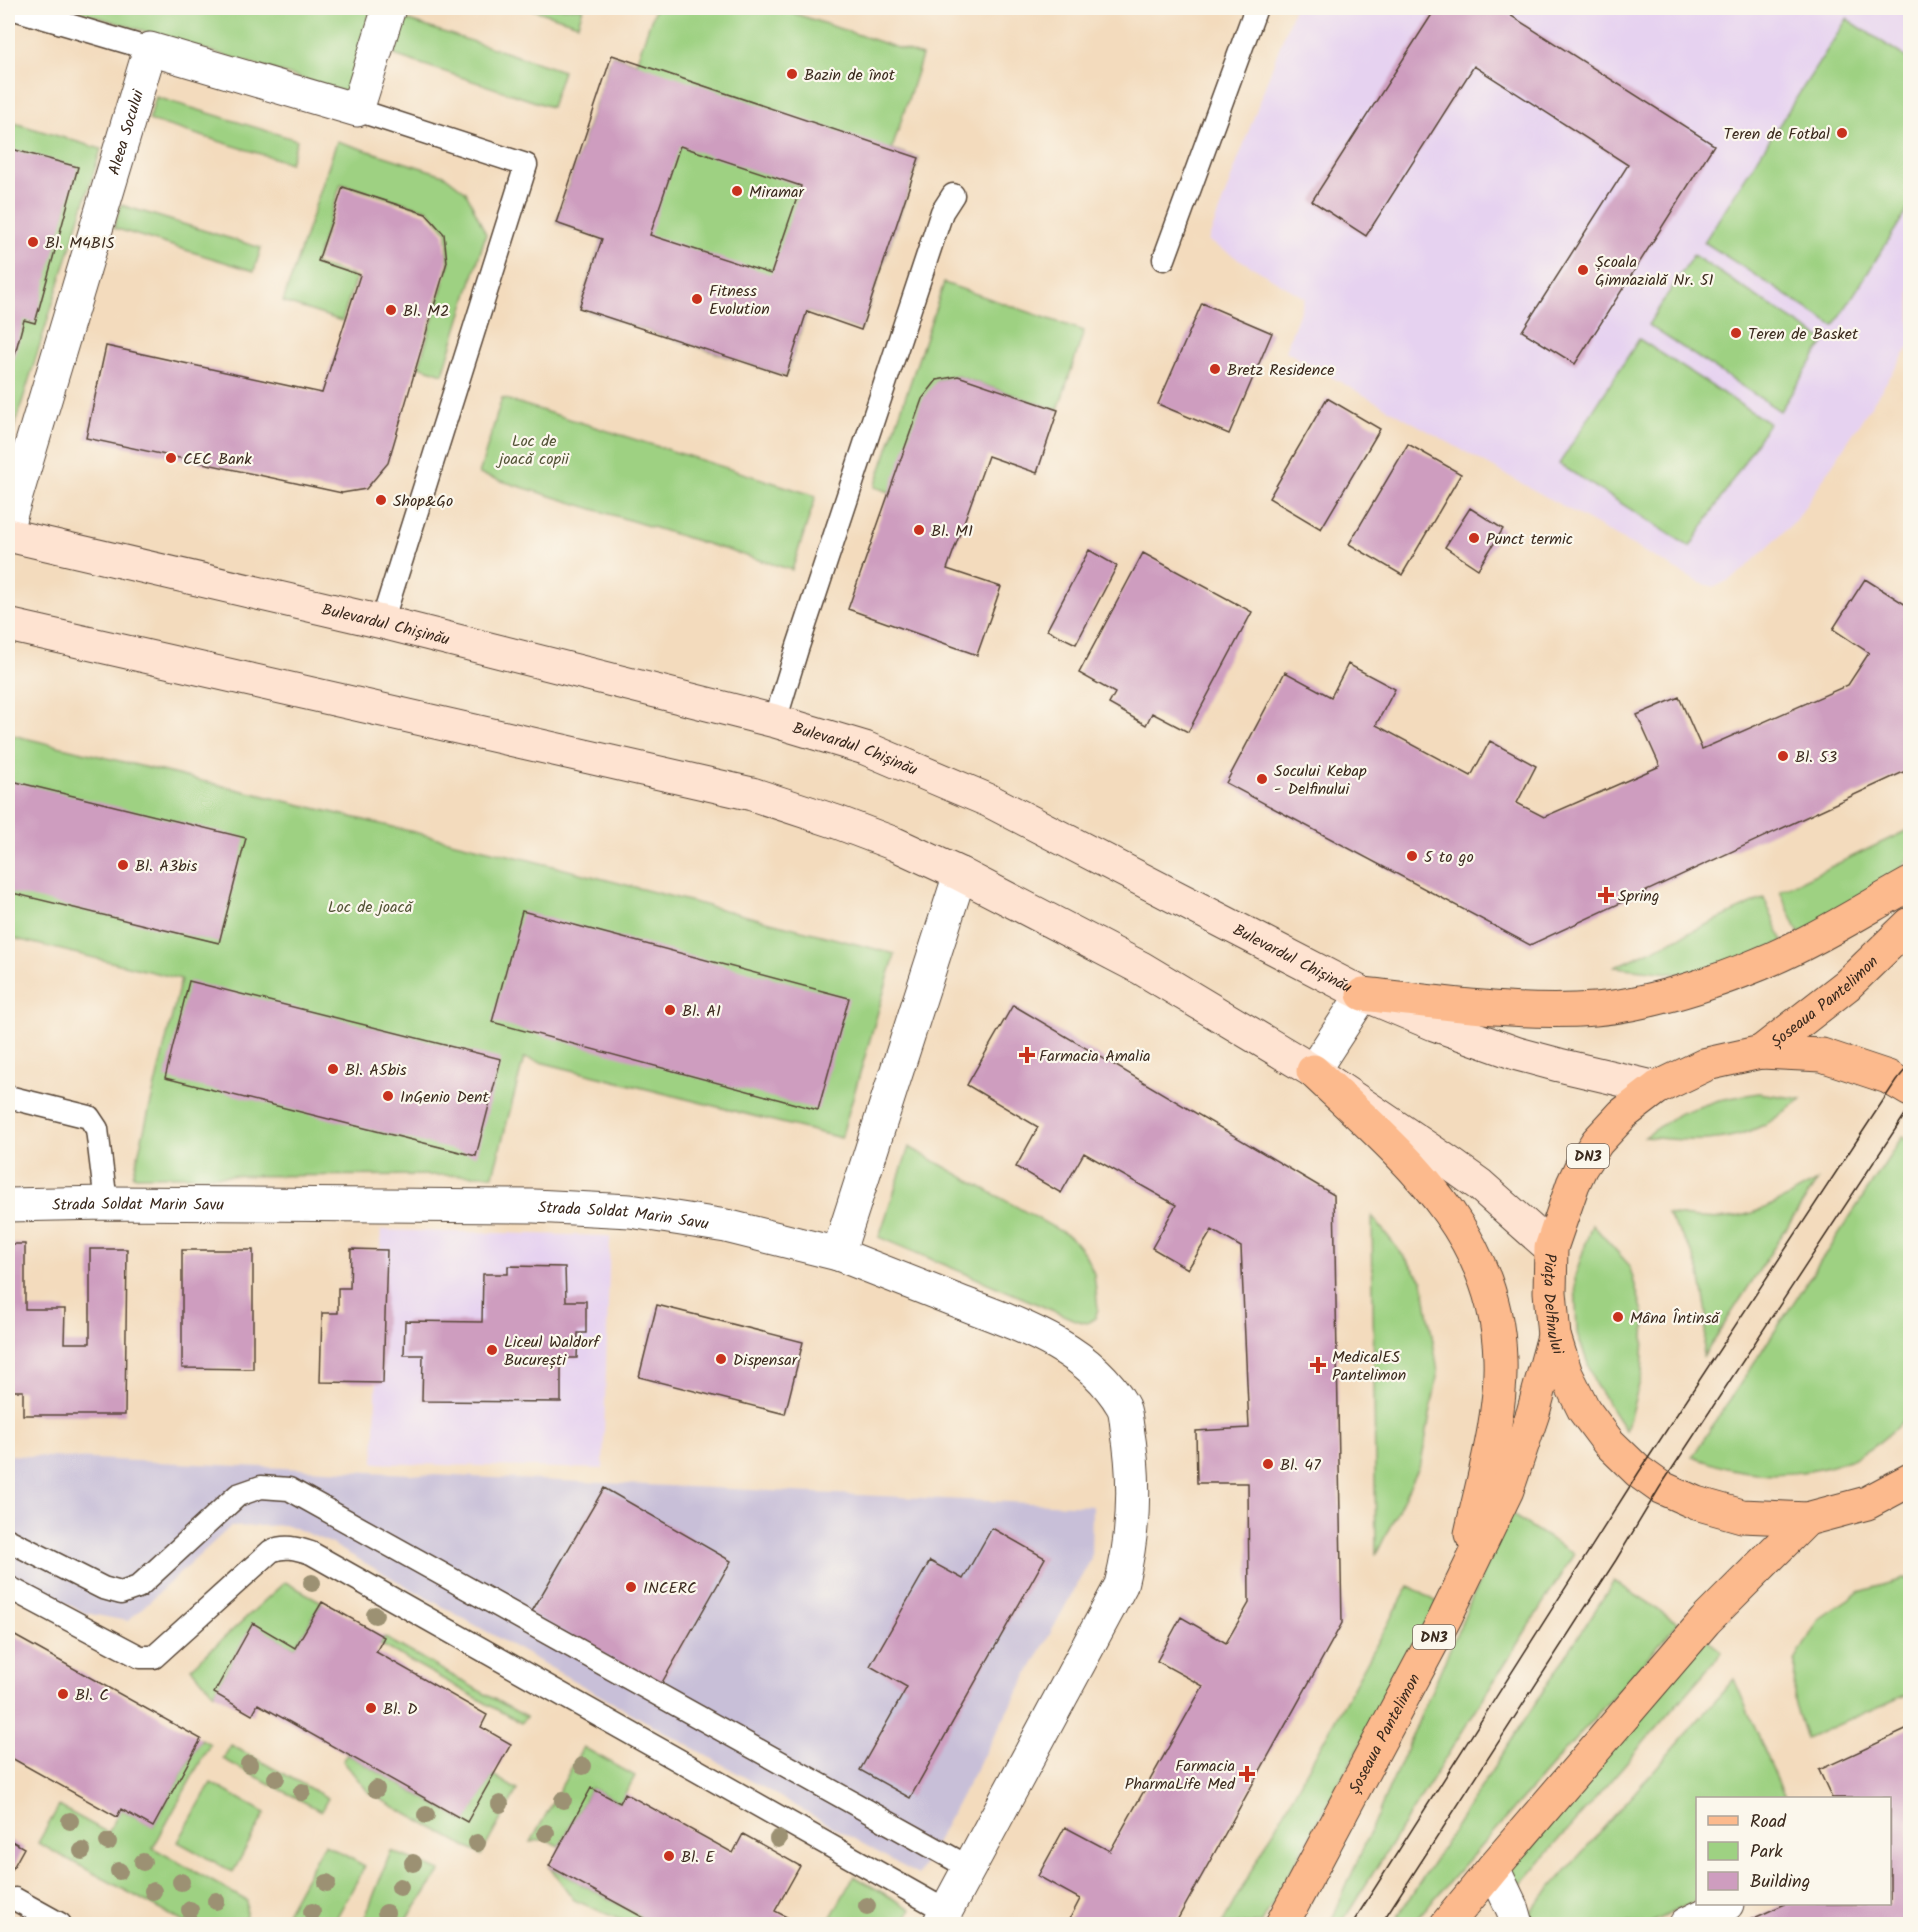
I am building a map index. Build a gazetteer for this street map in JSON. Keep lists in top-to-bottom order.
{
  "streets": {
    "main road": [
      "Bulevardul Chișinău",
      "Șoseaua Pantelimon",
      "DN3",
      "Piața Delfinului"
    ],
    "street": ["Aleea Socului", "Strada Soldat Marin Savu"]
  },
  "crossings": [
    ["Bulevardul Chișinău", "Piața Delfinului"],
    ["Șoseaua Pantelimon", "Piața Delfinului"]
  ],
  "parks": ["Loc de joacă copii", "Loc de joacă"],
  "places": {
    "other": [
      "Bazin de înot",
      "Teren de Fotbal",
      "Miramar",
      "Bl. M4BIS",
      "Școala Gimnazială Nr. 51",
      "Fitness Evolution",
      "Bl. M2",
      "Teren de Basket",
      "Bretz Residence",
      "CEC Bank",
      "Shop&Go",
      "Bl. M1",
      "Punct termic",
      "Bl. 53",
      "Socului Kebap - Delfinului",
      "5 to go",
      "Bl. A3bis",
      "Bl. A1",
      "Bl. A5bis",
      "InGenio Dent",
      "Mâna Întinsă",
      "Liceul Waldorf București",
      "Dispensar",
      "Bl. 47",
      "INCERC",
      "Bl. C",
      "Bl. D",
      "Bl. E"
    ],
    "health": [
      "Spring",
      "Farmacia Amalia",
      "MedicalES Pantelimon",
      "Farmacia PharmaLife Med"
    ]
  },
  "legend": ["Road", "Park", "Building"]
}
